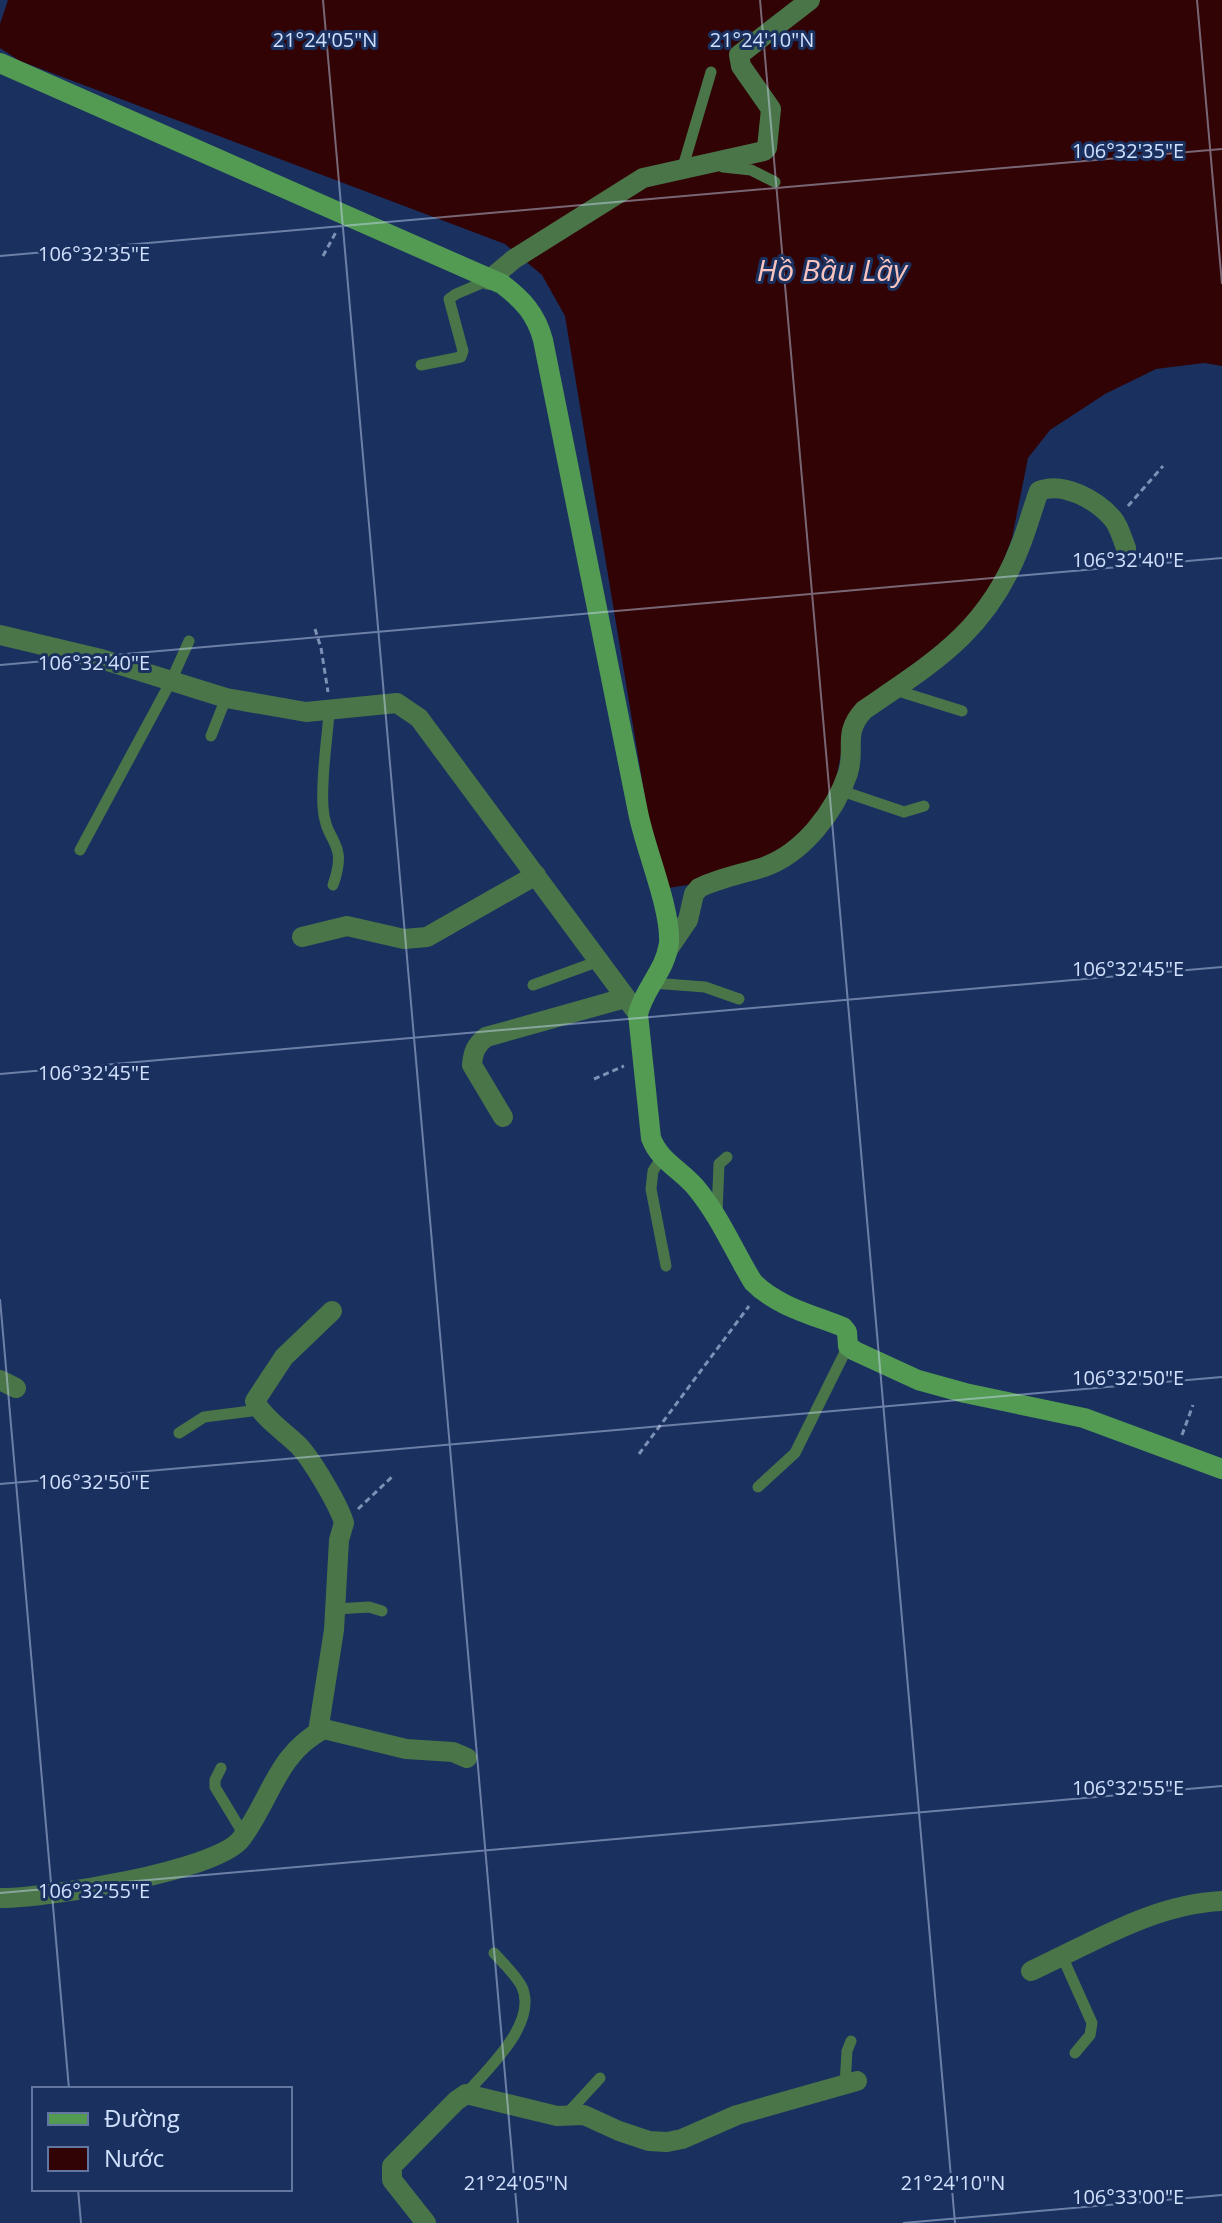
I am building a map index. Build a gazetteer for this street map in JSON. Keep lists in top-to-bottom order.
{
  "water": ["Hồ Bầu Lầy"],
  "legend": ["Đường", "Nước"],
  "coordinates": [
    "21°24'05\"N",
    "21°24'10\"N",
    "106°32'35\"E",
    "106°32'40\"E",
    "106°32'45\"E",
    "106°32'50\"E",
    "106°32'55\"E",
    "106°33'00\"E"
  ]
}
